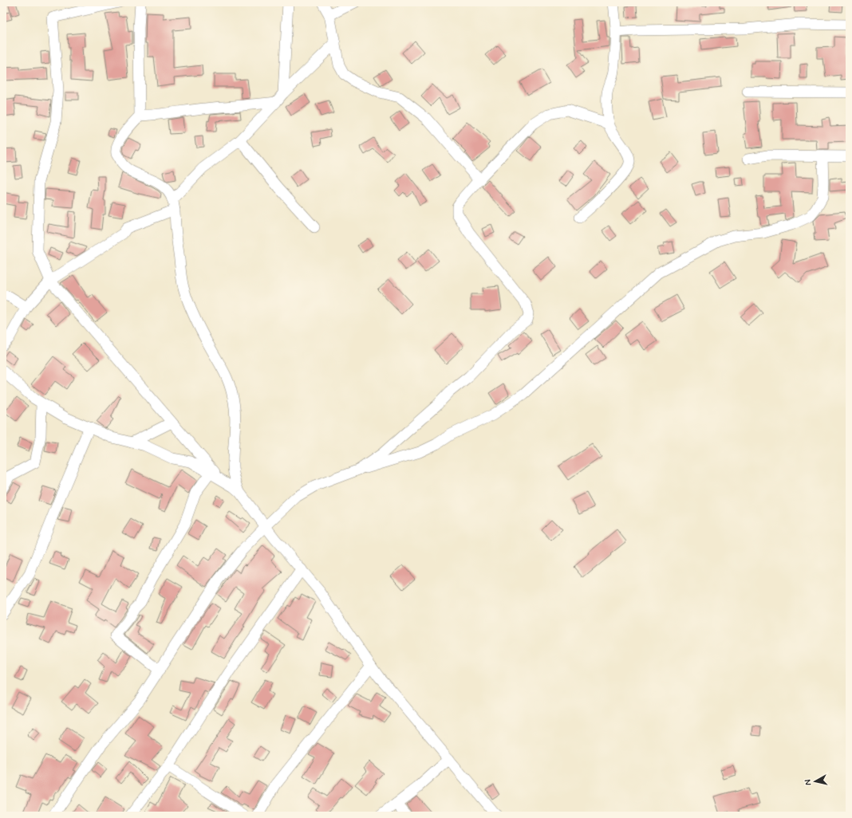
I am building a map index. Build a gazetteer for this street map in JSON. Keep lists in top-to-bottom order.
{
  "north": "left"
}
